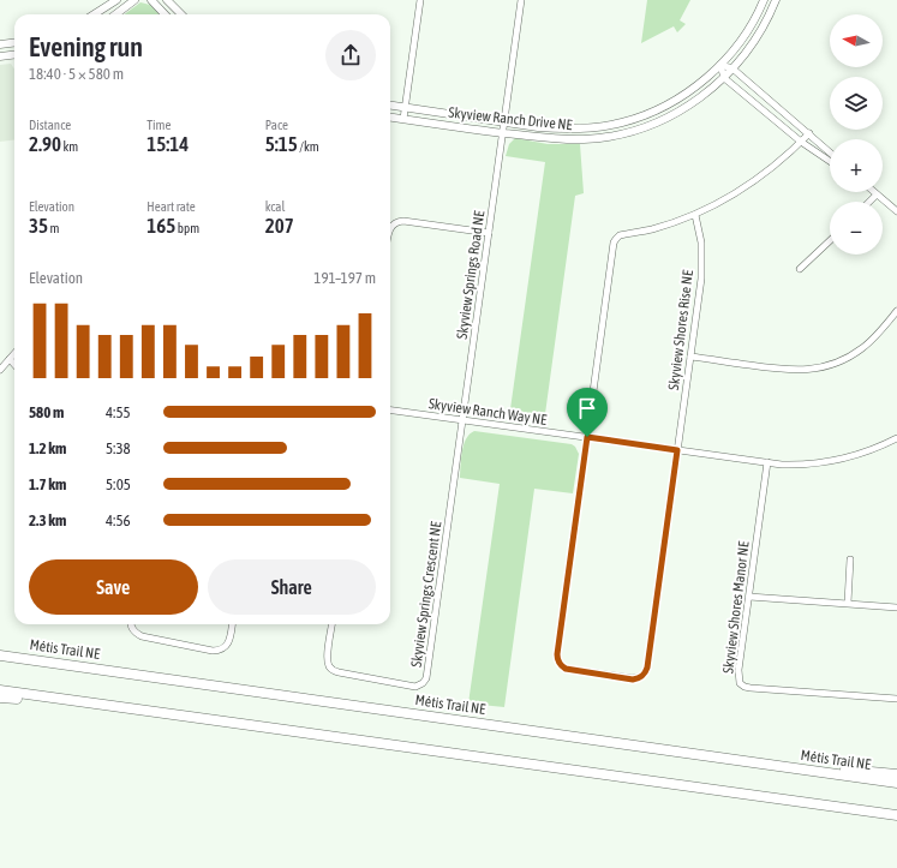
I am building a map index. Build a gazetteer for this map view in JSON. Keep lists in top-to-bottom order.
{
  "streets": {
    "main road": ["Métis Trail NE"],
    "street": [
      "Skyview Ranch Drive NE",
      "Skyview Springs Road NE",
      "Skyview Shores Rise NE",
      "Skyview Ranch Way NE",
      "Skyview Springs Crescent NE",
      "Skyview Shores Manor NE"
    ]
  },
  "crossings": [
    ["Skyview Ranch Drive NE", "Skyview Springs Road NE"],
    ["Skyview Springs Road NE", "Skyview Ranch Way NE"],
    ["Skyview Springs Road NE", "Skyview Springs Crescent NE"],
    ["Skyview Shores Rise NE", "Skyview Ranch Way NE"],
    ["Skyview Ranch Way NE", "Skyview Springs Crescent NE"],
    ["Skyview Ranch Way NE", "Skyview Shores Manor NE"]
  ],
  "north": "left",
  "page": {
    "map_buttons": ["+", "−"],
    "heading": ["Evening run", "18:40 · 5 × 580 m"],
    "stats": [
      ["Distance", "2.90 km"],
      ["Time", "15:14"],
      ["Pace", "5:15 /km"],
      ["Elevation", "35 m"],
      ["Heart rate", "165 bpm"],
      ["kcal", "207"]
    ],
    "chart": ["Elevation", "191–197 m"],
    "list": [
      {
        "name": "580 m",
        "note": "4:55"
      },
      {
        "name": "1.2 km",
        "note": "5:38"
      },
      {
        "name": "1.7 km",
        "note": "5:05"
      },
      {
        "name": "2.3 km",
        "note": "4:56"
      }
    ],
    "buttons": ["Save", "Share"]
  }
}
